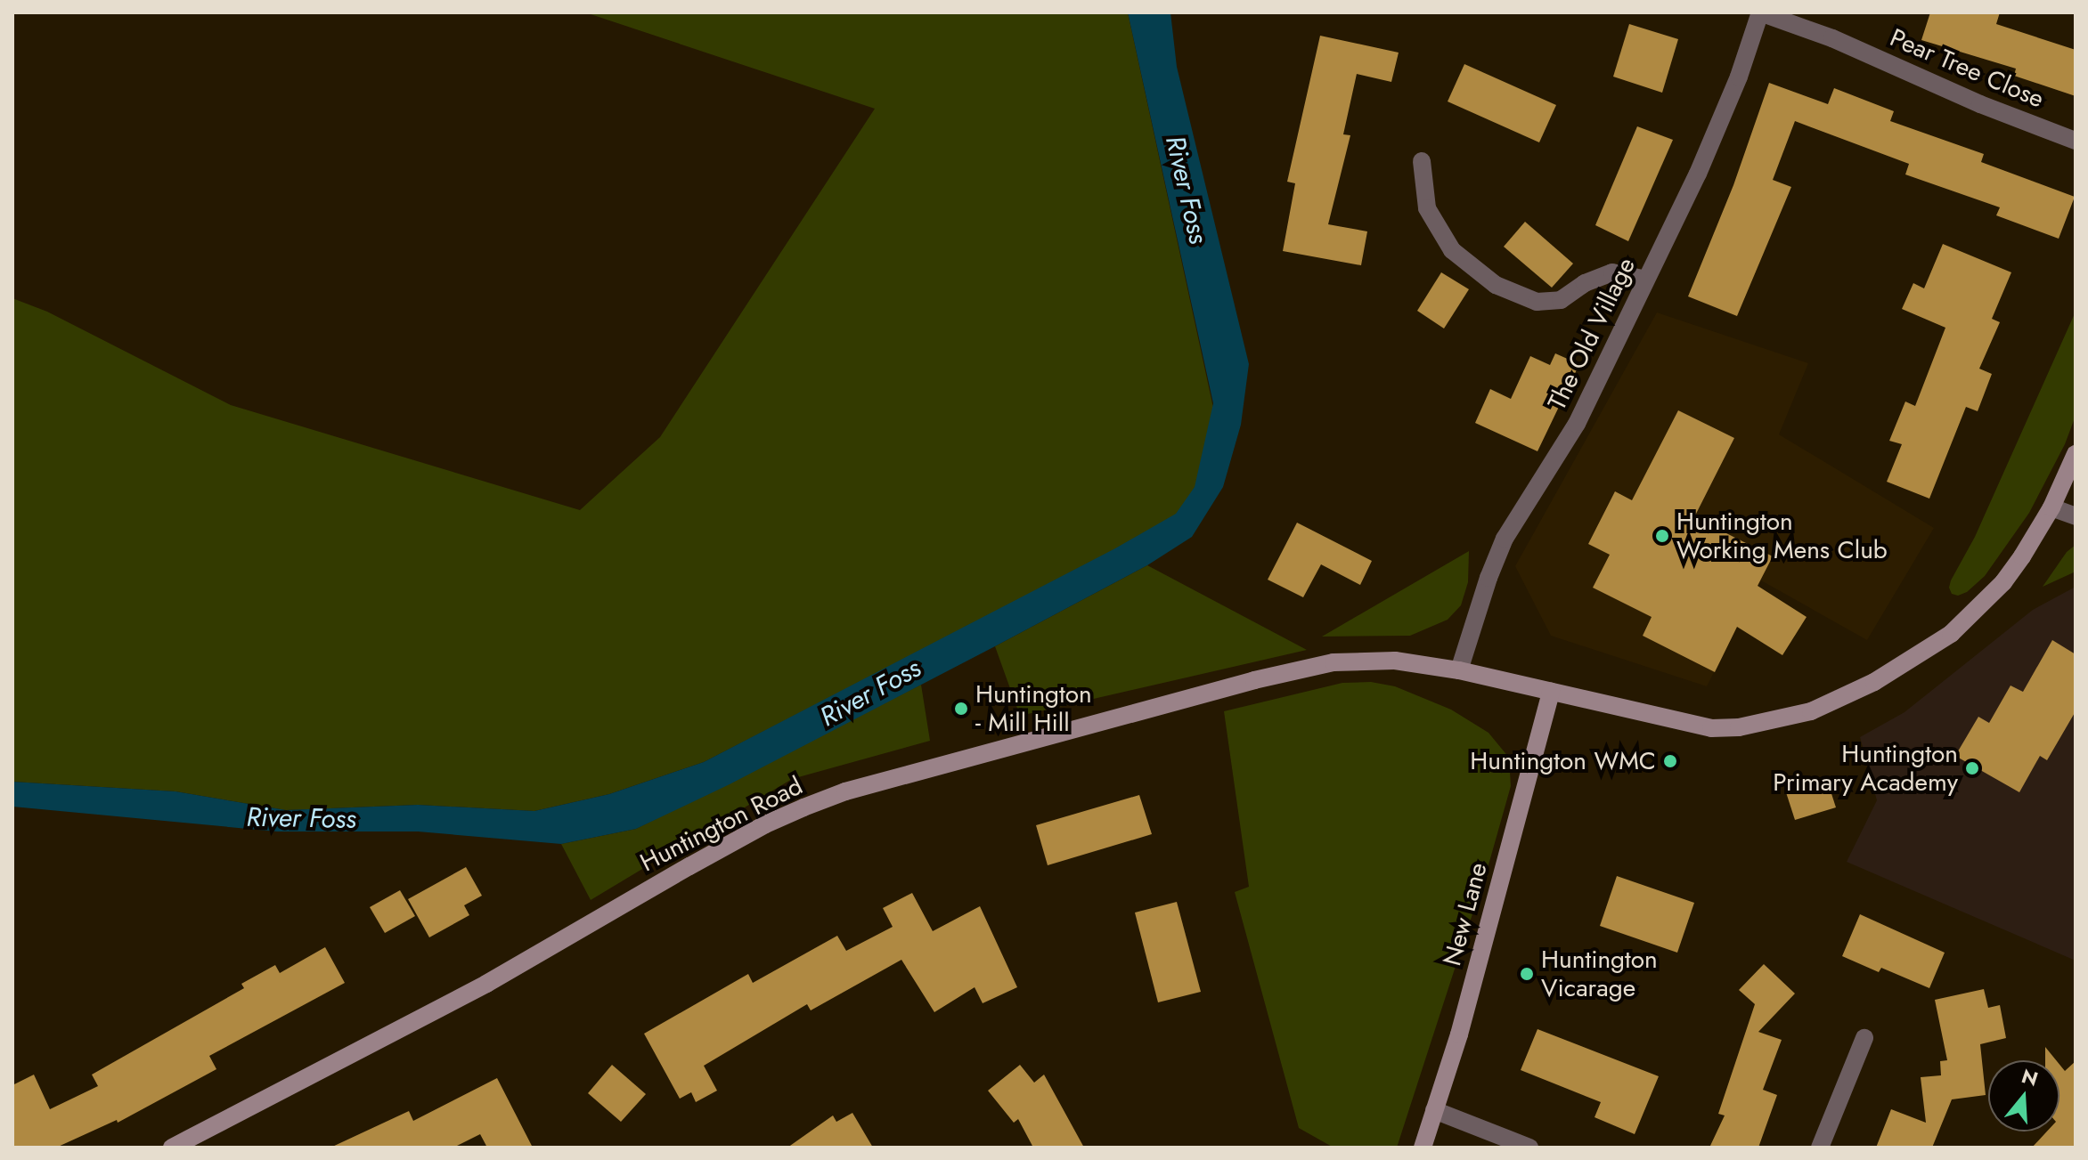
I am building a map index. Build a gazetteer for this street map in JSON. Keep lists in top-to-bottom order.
{
  "streets": {
    "street": [
      "Pear Tree Close",
      "The Old Village",
      "Huntington Road",
      "New Lane"
    ]
  },
  "crossings": [
    ["Pear Tree Close", "The Old Village"],
    ["The Old Village", "Huntington Road"],
    ["Huntington Road", "New Lane"]
  ],
  "water": ["River Foss"],
  "places": [
    "Huntington Working Mens Club",
    "Huntington - Mill Hill",
    "Huntington WMC",
    "Huntington Primary Academy",
    "Huntington Vicarage"
  ],
  "north": "top"
}
